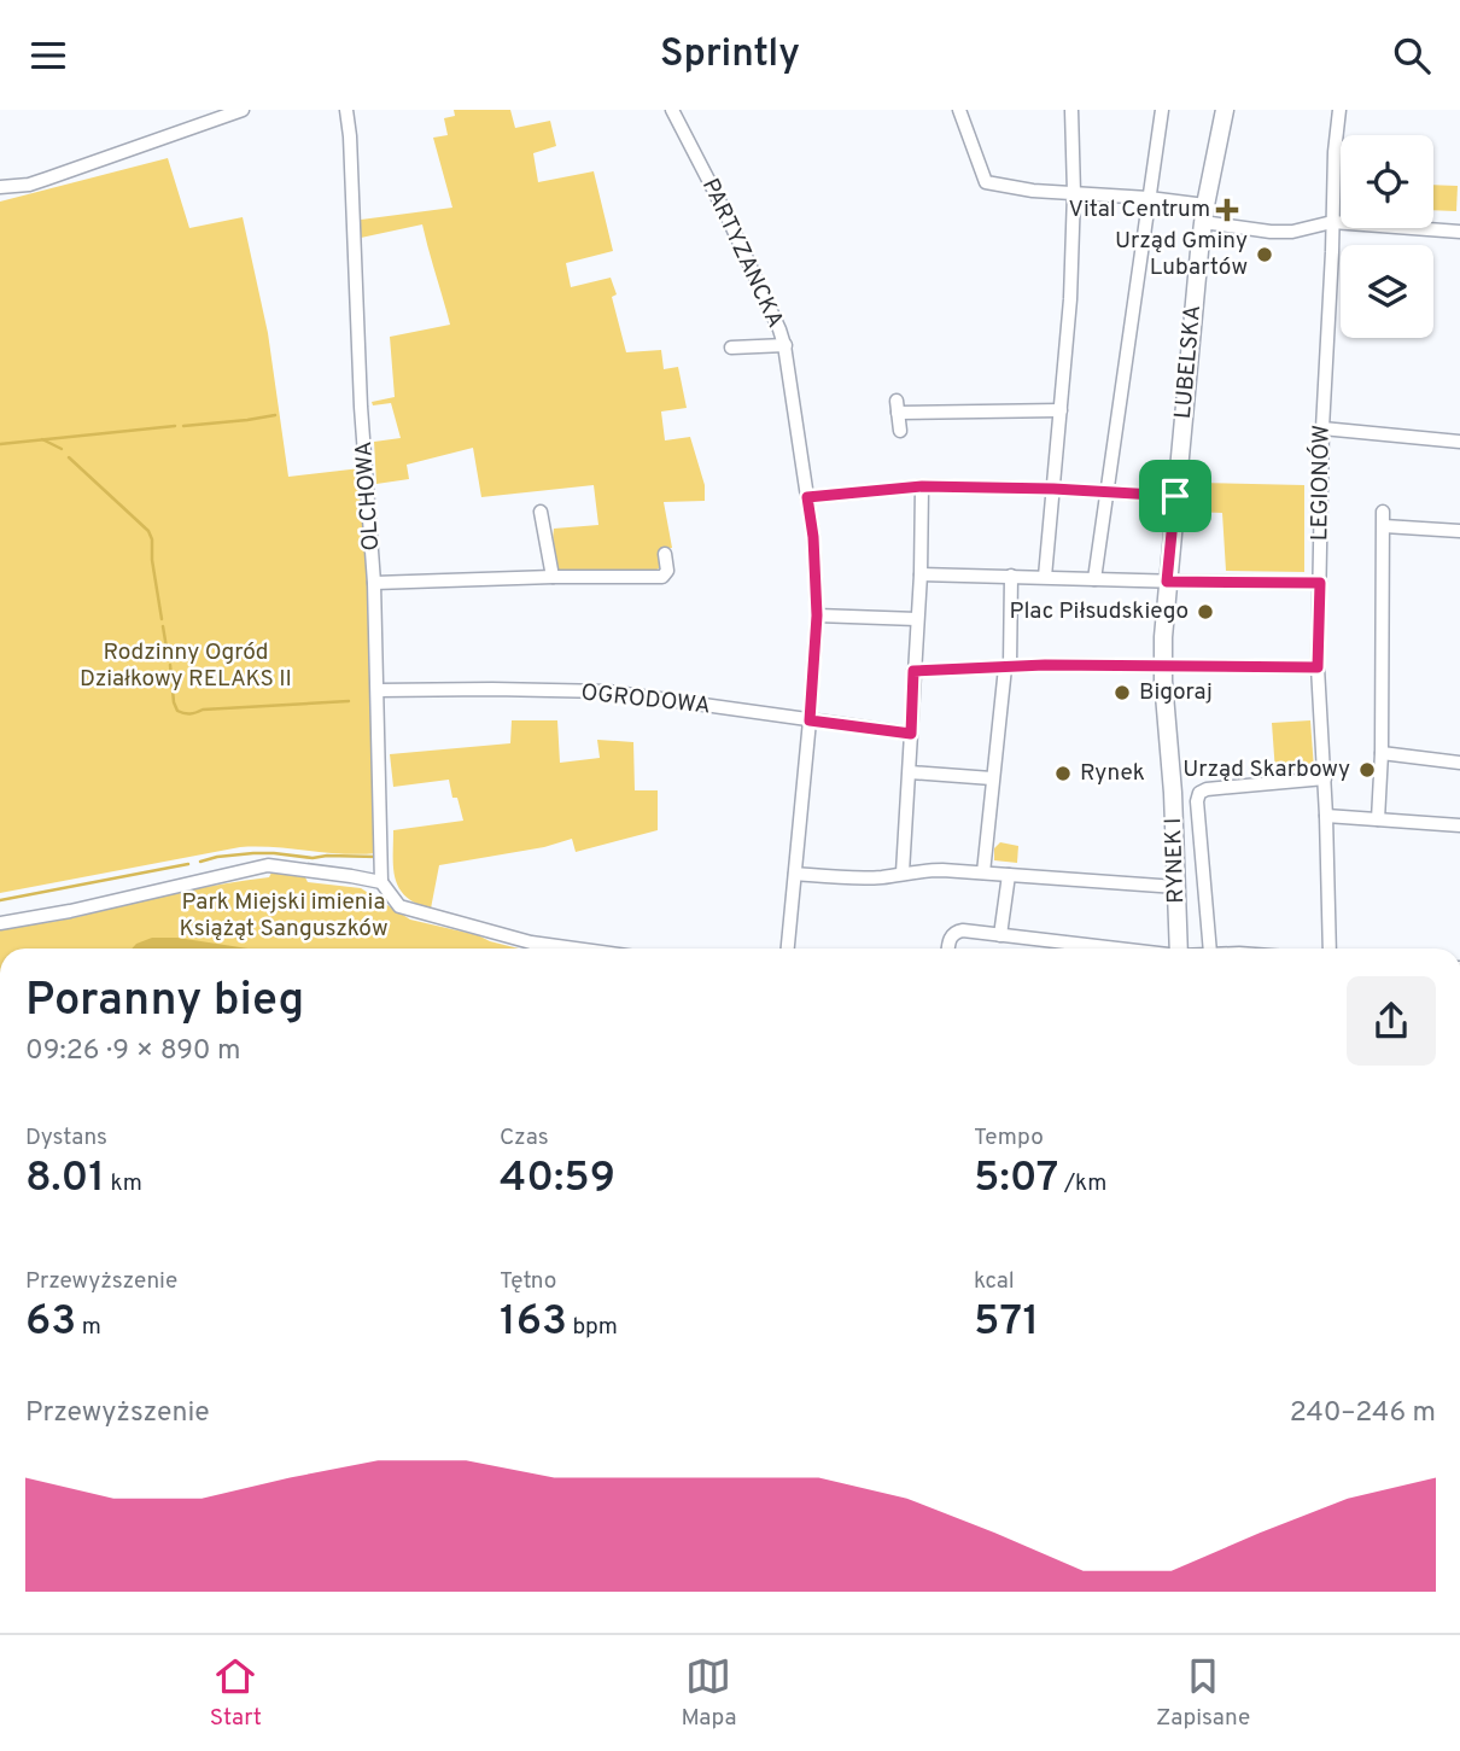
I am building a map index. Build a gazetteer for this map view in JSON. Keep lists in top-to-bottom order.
{
  "streets": {
    "main road": ["LUBELSKA", "RYNEK I"],
    "street": [
      "PARTYZANCKA",
      "LEGIONÓW",
      "OLCHOWA",
      "OGRODOWA"
    ]
  },
  "crossings": [
    ["PARTYZANCKA", "OGRODOWA"],
    ["LUBELSKA", "RYNEK I"],
    ["OLCHOWA", "OGRODOWA"]
  ],
  "parks": ["Rodzinny Ogród Działkowy RELAKS II", "Park Miejski imienia Książąt Sanguszków"],
  "places": {
    "health": ["Vital Centrum"],
    "other": [
      "Urząd Gminy Lubartów",
      "Plac Piłsudskiego",
      "Bigoraj",
      "Urząd Skarbowy",
      "Rynek"
    ]
  },
  "page": {
    "header": "Sprintly",
    "heading": ["Poranny bieg", "09:26 · 9 × 890 m"],
    "stats": [
      ["Dystans", "8.01 km"],
      ["Czas", "40:59"],
      ["Tempo", "5:07 /km"],
      ["Przewyższenie", "63 m"],
      ["Tętno", "163 bpm"],
      ["kcal", "571"]
    ],
    "chart": ["Przewyższenie", "240–246 m"],
    "tabs": ["Start", "Mapa", "Zapisane"]
  }
}
